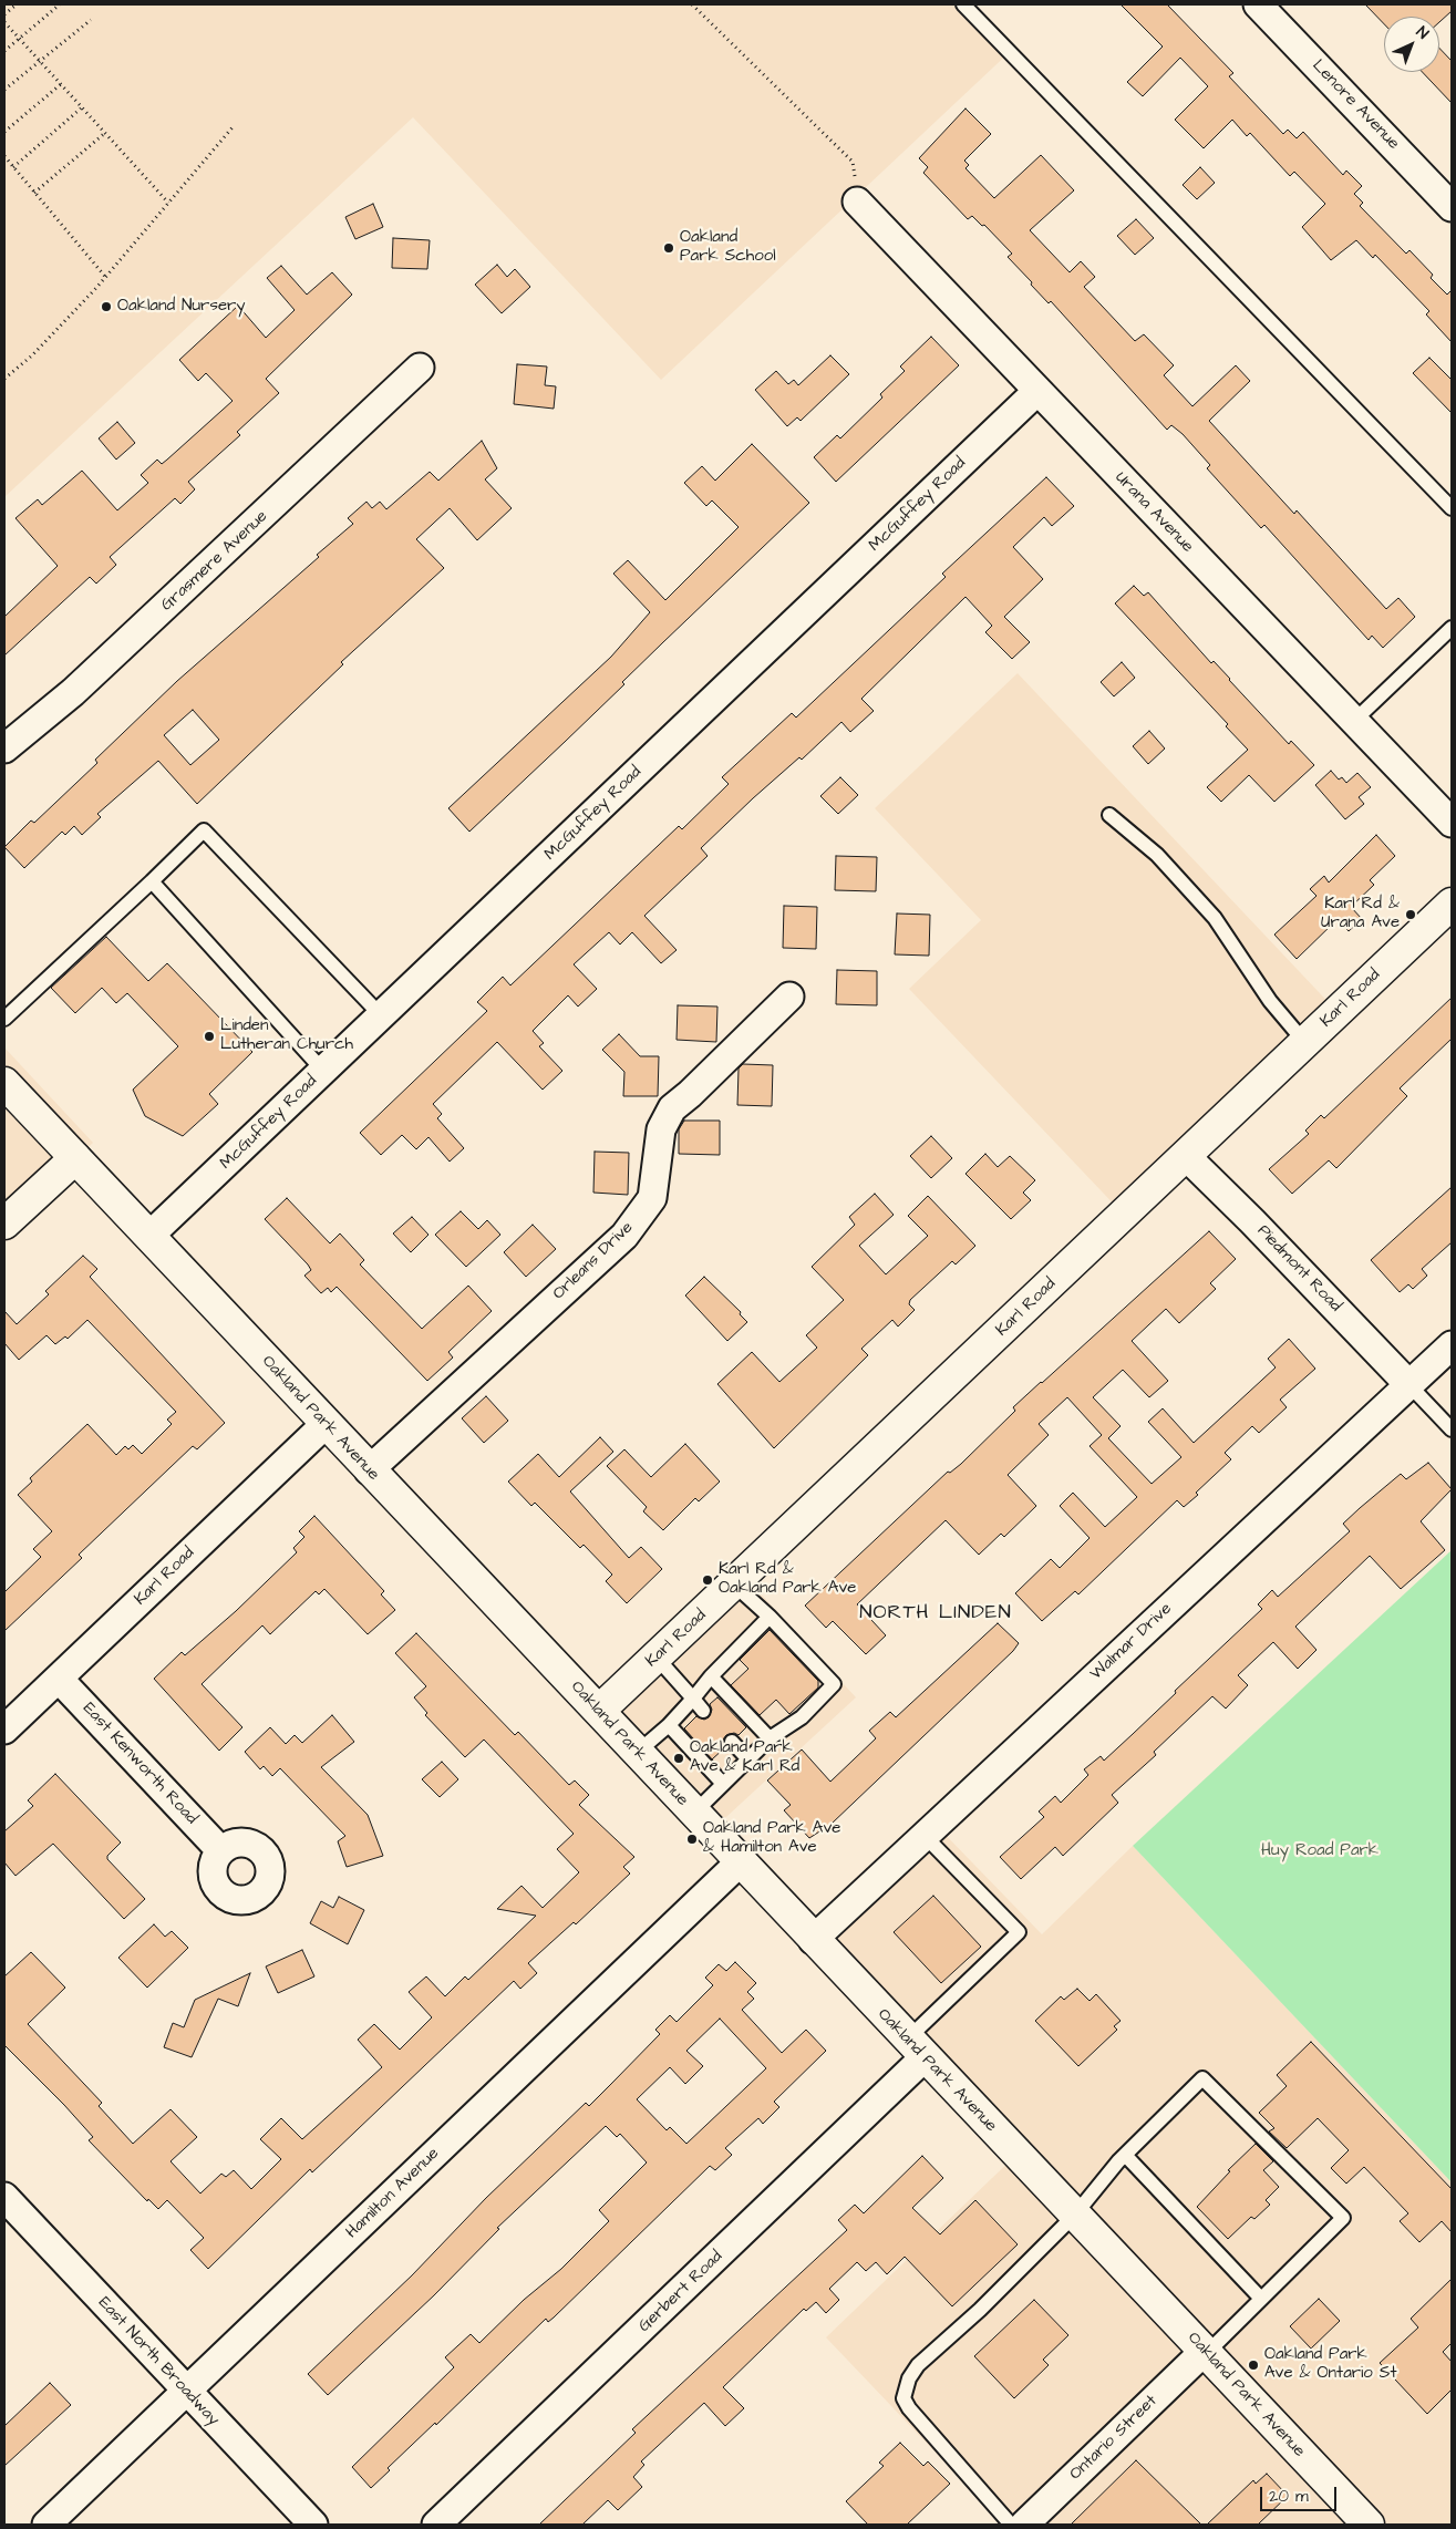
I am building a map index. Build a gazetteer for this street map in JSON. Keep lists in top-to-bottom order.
{
  "streets": {
    "main road": ["Karl Road", "Oakland Park Avenue"],
    "street": [
      "Lenore Avenue",
      "McGuffey Road",
      "Urana Avenue",
      "Grasmere Avenue",
      "Orleans Drive",
      "Piedmont Road",
      "Walmar Drive",
      "East Kenworth Road",
      "Hamilton Avenue",
      "Gerbert Road",
      "East North Broadway",
      "Ontario Street"
    ]
  },
  "crossings": [
    ["McGuffey Road", "Urana Avenue"],
    ["McGuffey Road", "Oakland Park Avenue"],
    ["Karl Road", "Piedmont Road"],
    ["Karl Road", "Oakland Park Avenue"],
    ["Karl Road", "East Kenworth Road"],
    ["Orleans Drive", "Oakland Park Avenue"],
    ["Piedmont Road", "Walmar Drive"],
    ["Oakland Park Avenue", "Walmar Drive"],
    ["Oakland Park Avenue", "Hamilton Avenue"],
    ["Oakland Park Avenue", "Gerbert Road"],
    ["Oakland Park Avenue", "Ontario Street"],
    ["Hamilton Avenue", "East North Broadway"]
  ],
  "districts": ["NORTH LINDEN"],
  "parks": ["Huy Road Park"],
  "places": [
    "Oakland Park School",
    "Oakland Nursery",
    "Karl Rd & Urana Ave",
    "Linden Lutheran Church",
    "Karl Rd & Oakland Park Ave",
    "Oakland Park Ave & Karl Rd",
    "Oakland Park Ave & Hamilton Ave",
    "Oakland Park Ave & Ontario St"
  ],
  "scale_bar": "20 m",
  "north": "top right"
}
